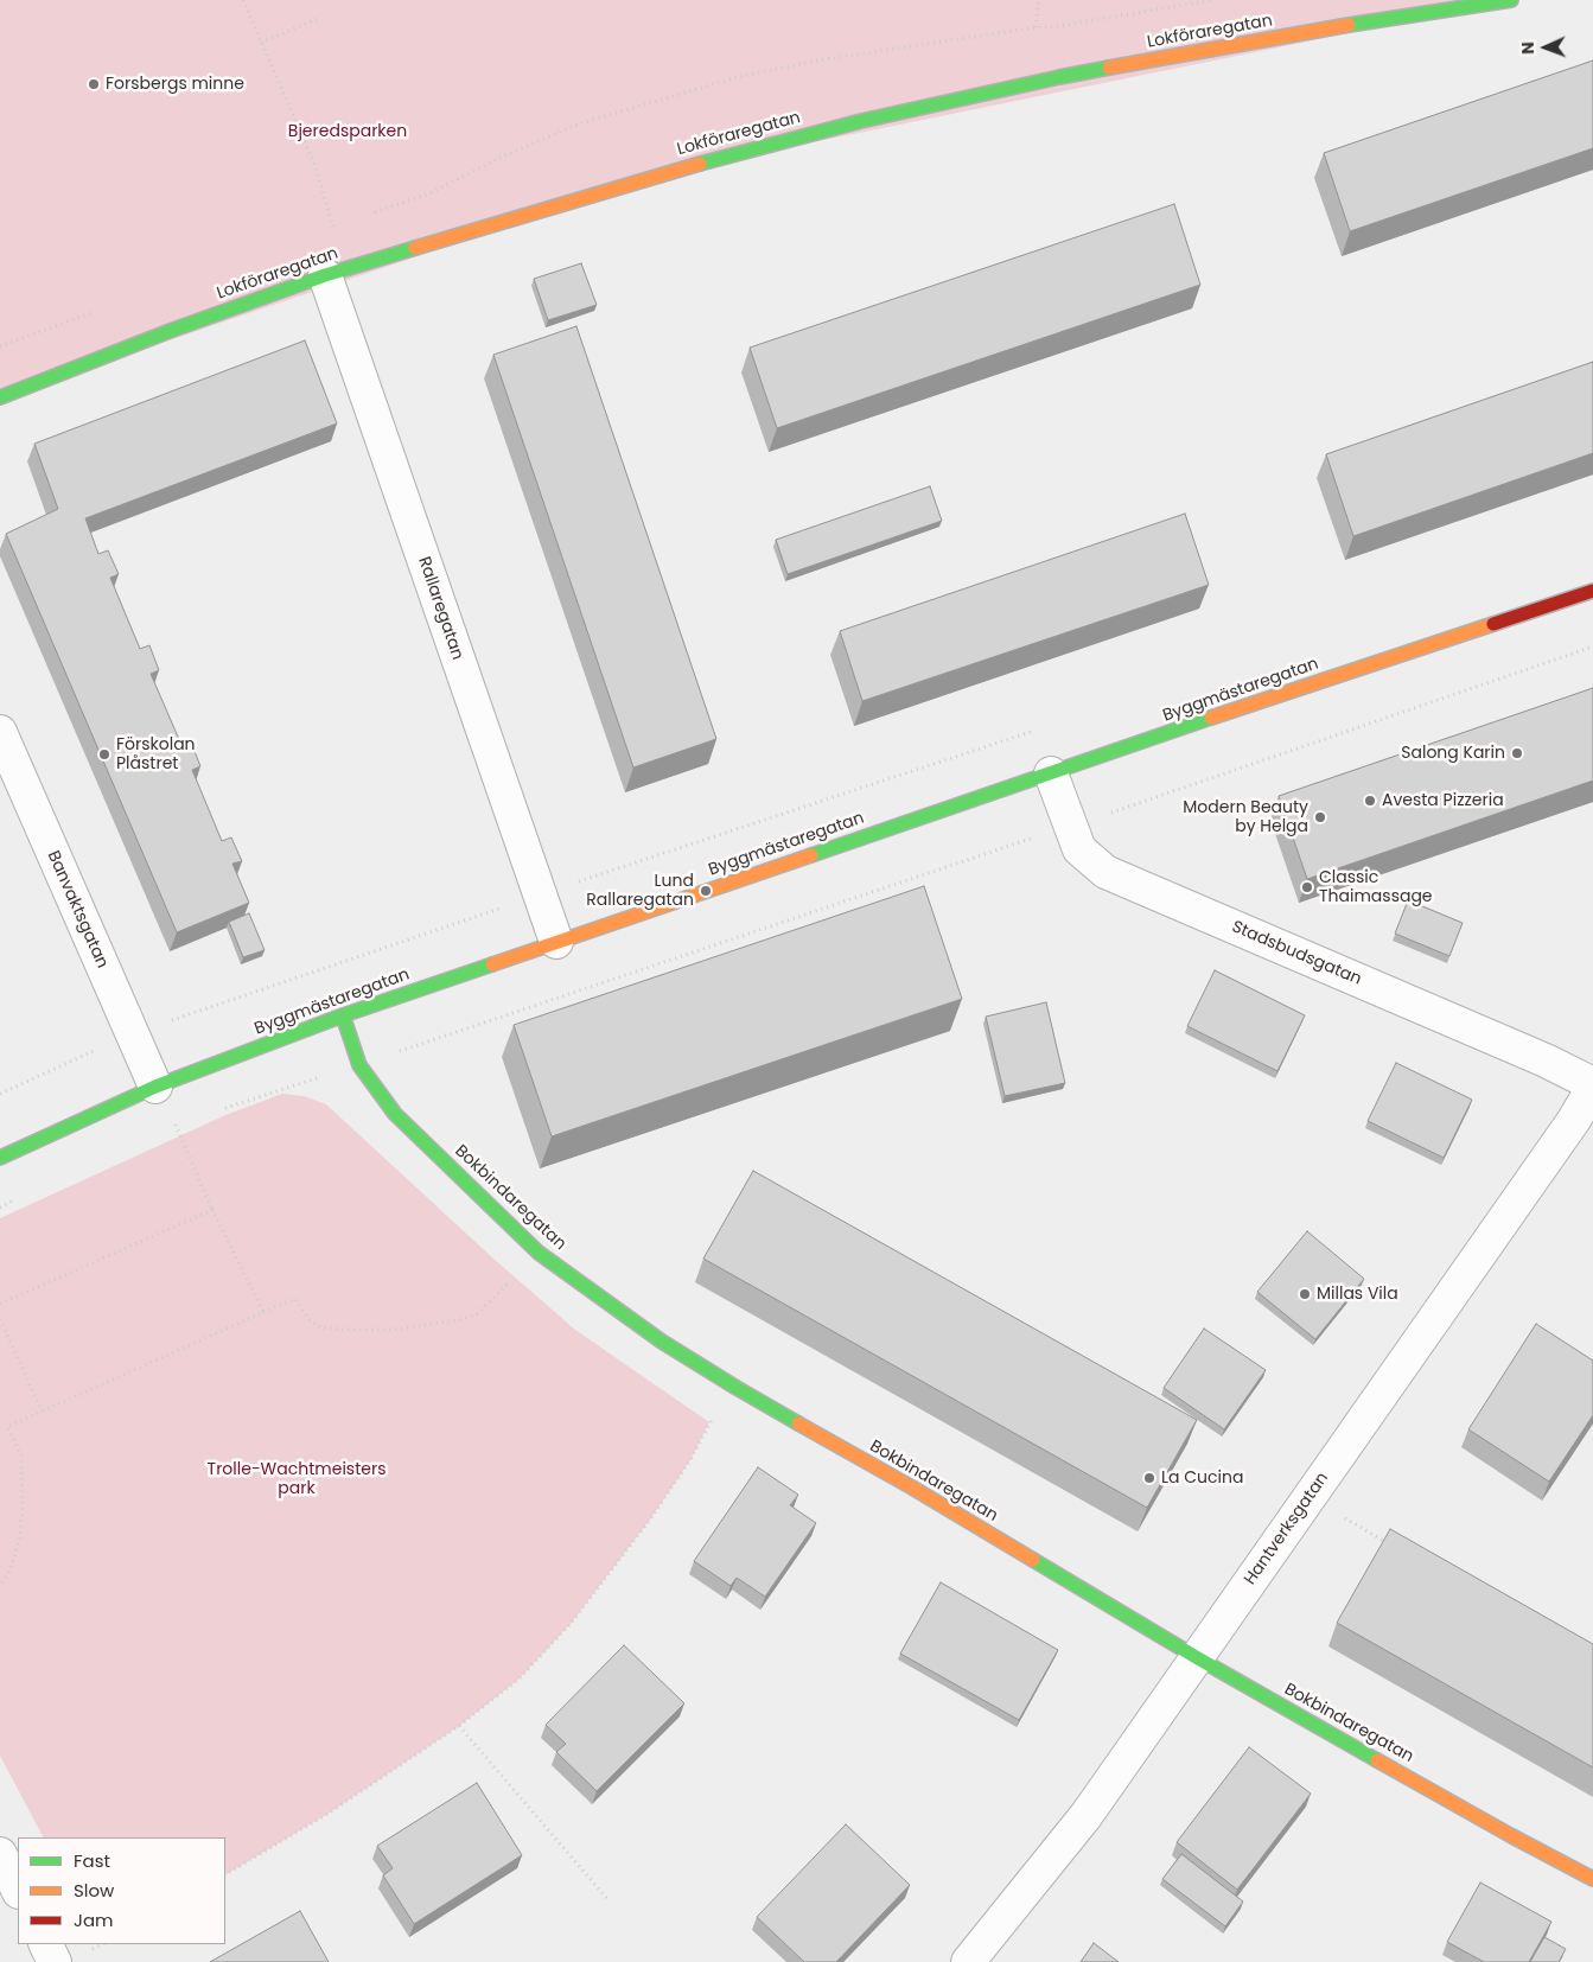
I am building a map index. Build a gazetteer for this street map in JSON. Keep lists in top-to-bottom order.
{
  "streets": {
    "street": [
      "Lokföraregatan",
      "Rallaregatan",
      "Byggmästaregatan",
      "Banvaktsgatan",
      "Stadsbudsgatan",
      "Bokbindaregatan",
      "Hantverksgatan"
    ]
  },
  "crossings": [
    ["Lokföraregatan", "Rallaregatan"],
    ["Rallaregatan", "Byggmästaregatan"],
    ["Byggmästaregatan", "Banvaktsgatan"],
    ["Byggmästaregatan", "Stadsbudsgatan"],
    ["Byggmästaregatan", "Bokbindaregatan"],
    ["Stadsbudsgatan", "Hantverksgatan"],
    ["Bokbindaregatan", "Hantverksgatan"]
  ],
  "parks": ["Bjeredsparken", "Trolle-Wachtmeisters park"],
  "places": [
    "Forsbergs minne",
    "Salong Karin",
    "Förskolan Plåstret",
    "Avesta Pizzeria",
    "Modern Beauty by Helga",
    "Classic Thaimassage",
    "Lund Rallaregatan",
    "Millas Vila",
    "La Cucina"
  ],
  "legend": ["Fast", "Slow", "Jam"],
  "north": "left"
}
